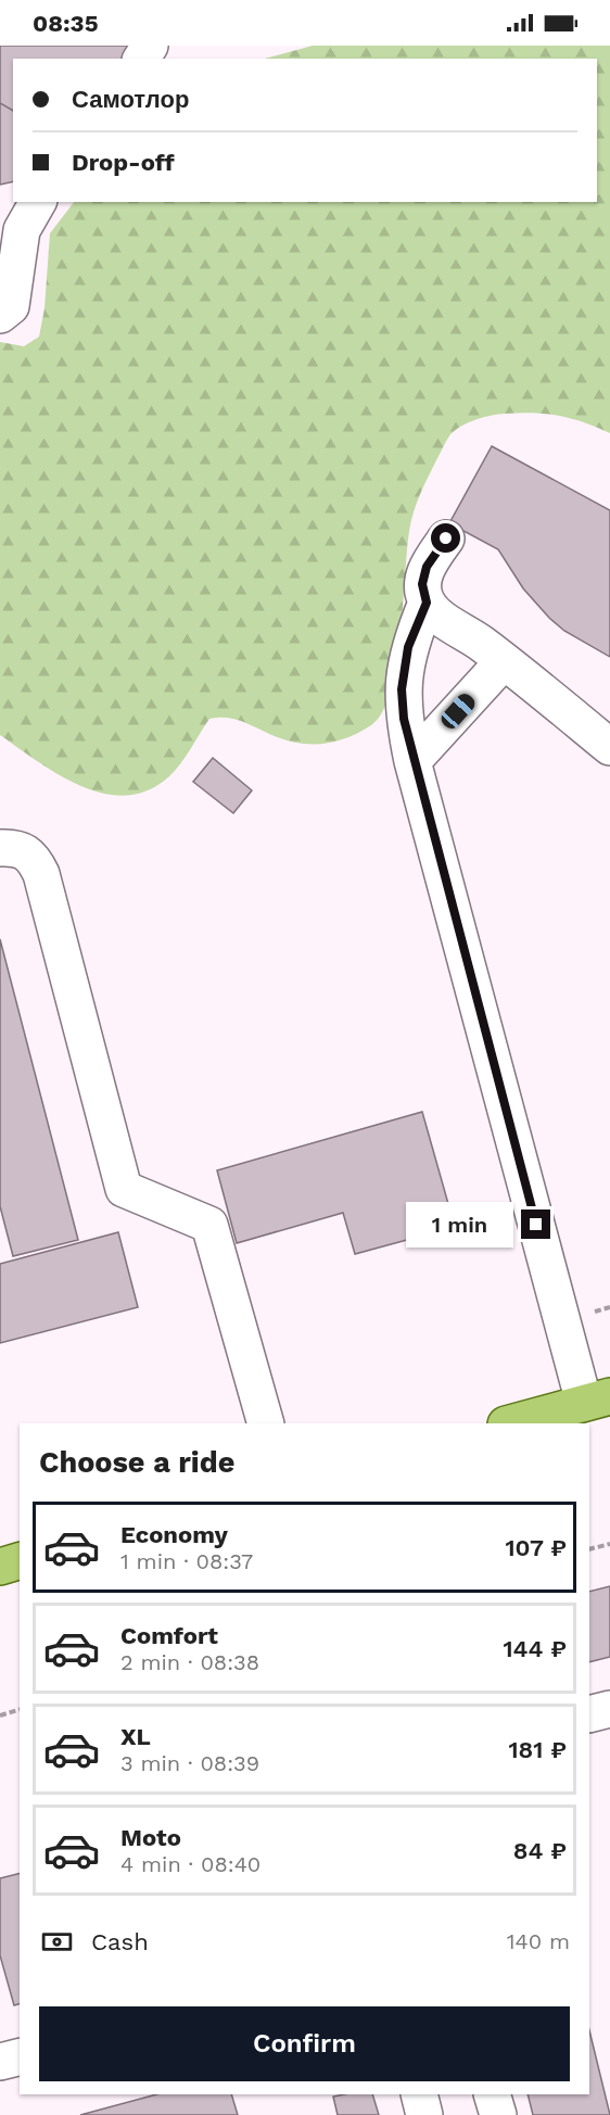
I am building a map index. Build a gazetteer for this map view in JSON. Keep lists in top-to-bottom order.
{
  "page": {
    "status": "08:35",
    "banner": ["Самотлор", "Drop-off"],
    "bubble": "1 min",
    "heading": "Choose a ride",
    "list": [
      {
        "name": "Economy",
        "note": "1 min · 08:37",
        "value": "107 ₽"
      },
      {
        "name": "Comfort",
        "note": "2 min · 08:38",
        "value": "144 ₽"
      },
      {
        "name": "XL",
        "note": "3 min · 08:39",
        "value": "181 ₽"
      },
      {
        "name": "Moto",
        "note": "4 min · 08:40",
        "value": "84 ₽"
      }
    ],
    "pay": ["Cash", "140 m"],
    "buttons": "Confirm"
  }
}
